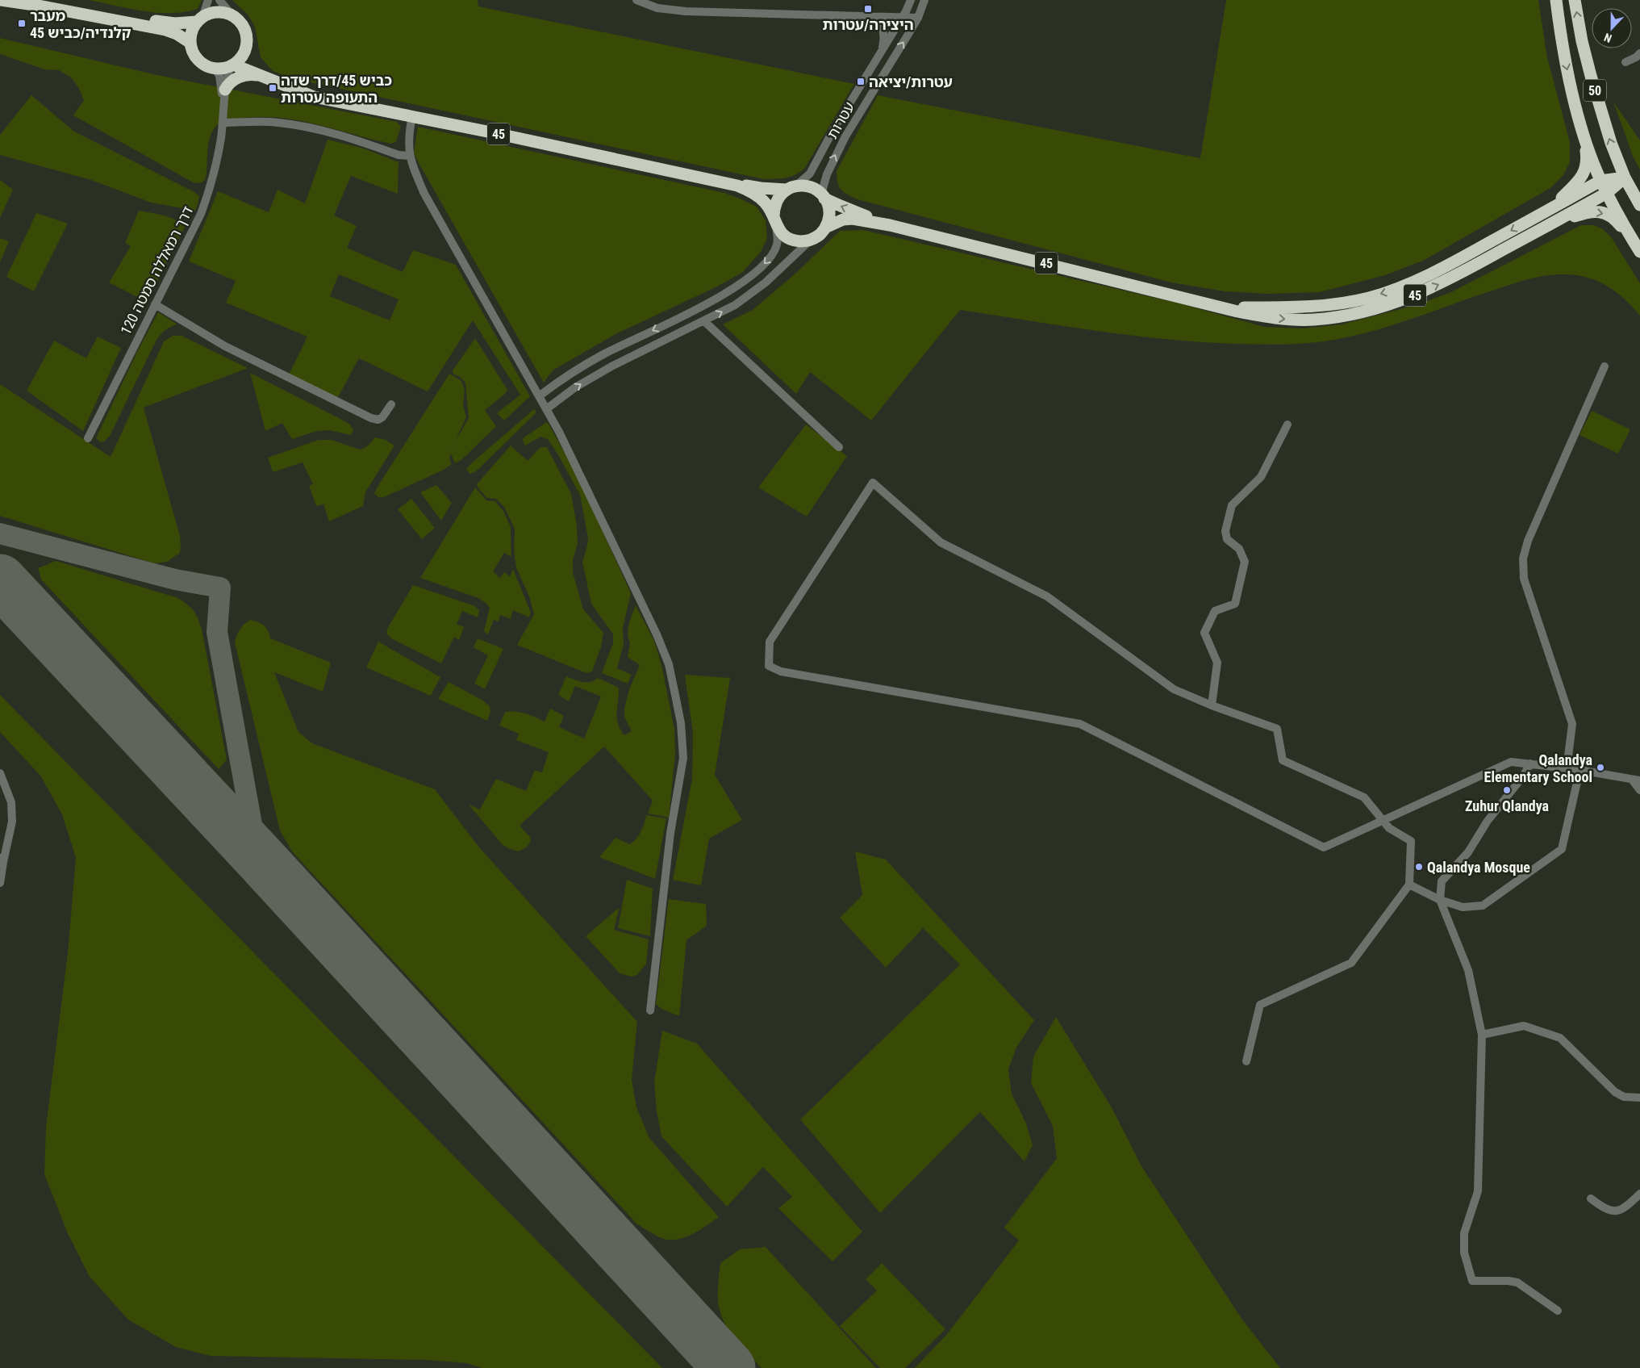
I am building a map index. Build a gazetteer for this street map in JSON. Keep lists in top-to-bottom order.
{
  "streets": {
    "highway": ["50", "45"],
    "street": ["עטרות", "דרך רמאללה סמטה 120"]
  },
  "crossings": [
    ["50", "45"],
    ["עטרות", "45"],
    ["45", "דרך רמאללה סמטה 120"]
  ],
  "places": {
    "transit": [
      "היצירה/עטרות",
      "מעבר קלנדיה/כביש 45",
      "עטרות/יציאה",
      "כביש 45/דרך שדה התעופה עטרות"
    ],
    "other": ["Qalandya Elementary School", "Zuhur Qlandya", "Qalandya Mosque"]
  },
  "north": "bottom"
}
